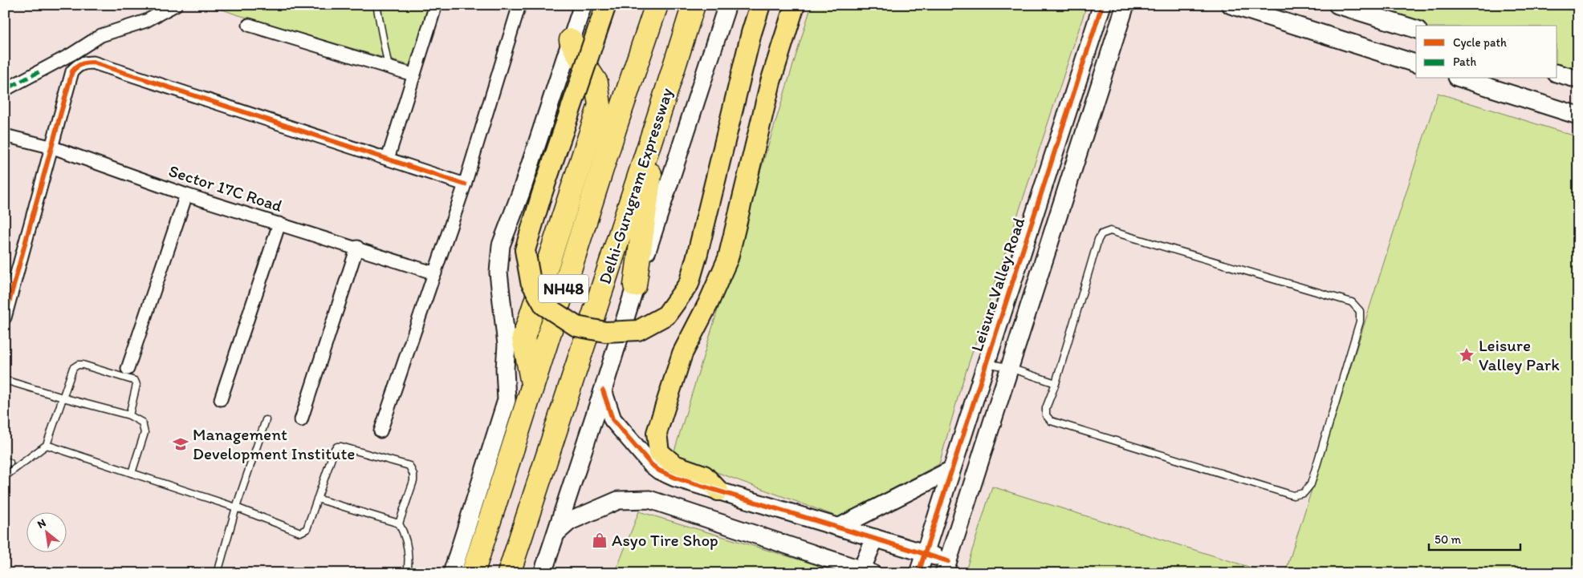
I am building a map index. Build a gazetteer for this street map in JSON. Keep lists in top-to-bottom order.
{
  "streets": {
    "highway": ["Delhi-Gurugram Expressway", "NH48"],
    "street": ["Sector 17C Road", "Leisure Valley Road"]
  },
  "places": {
    "place": ["Leisure Valley Park"],
    "school or university": ["Management Development Institute"],
    "shop": ["Asyo Tire Shop"]
  },
  "legend": ["Cycle path", "Path"],
  "scale_bar": "50 m",
  "north": "top left"
}
